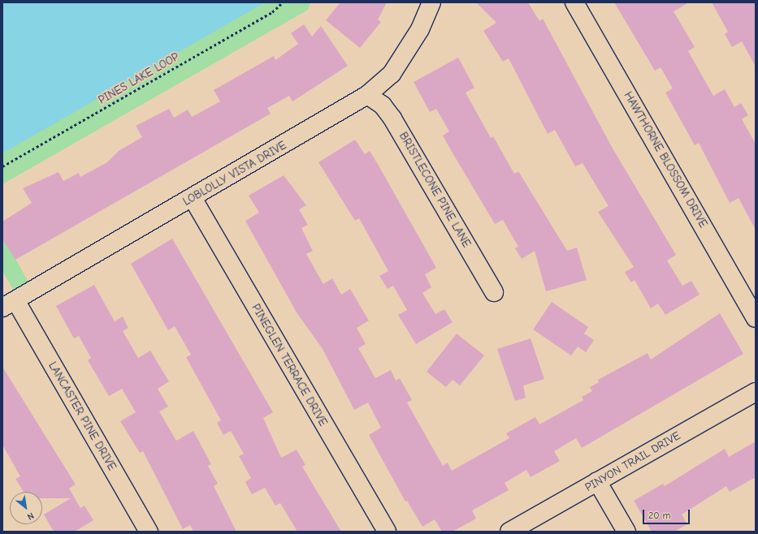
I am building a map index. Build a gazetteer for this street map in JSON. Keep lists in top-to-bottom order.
{
  "streets": {
    "street": [
      "HAWTHORNE BLOSSOM DRIVE",
      "LOBLOLLY VISTA DRIVE",
      "BRISTLECONE PINE LANE",
      "PINEGLEN TERRACE DRIVE",
      "LANCASTER PINE DRIVE",
      "PINYON TRAIL DRIVE"
    ],
    "path": ["PINES LAKE LOOP"]
  },
  "crossings": [
    ["LOBLOLLY VISTA DRIVE", "BRISTLECONE PINE LANE"],
    ["LOBLOLLY VISTA DRIVE", "PINEGLEN TERRACE DRIVE"],
    ["LOBLOLLY VISTA DRIVE", "LANCASTER PINE DRIVE"]
  ],
  "scale_bar": "20 m",
  "north": "bottom right"
}
